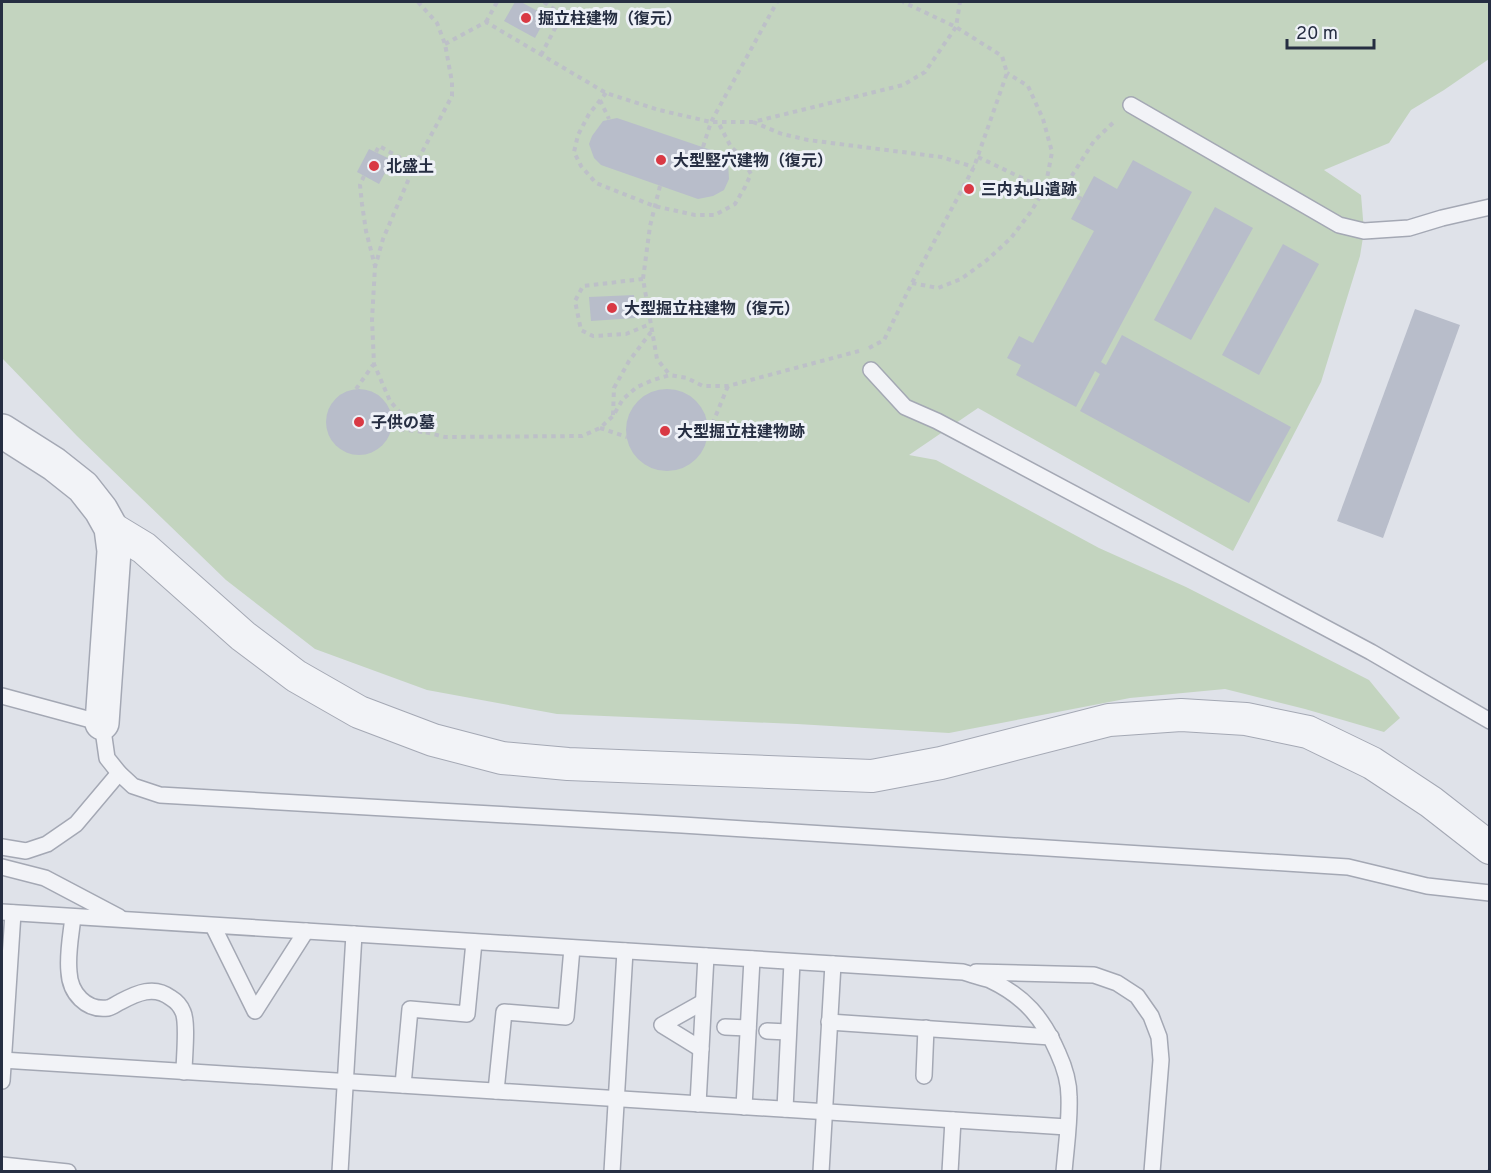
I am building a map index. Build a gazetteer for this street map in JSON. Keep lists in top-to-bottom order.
{
  "places": [
    "掘立柱建物（復元）",
    "大型竪穴建物（復元）",
    "北盛土",
    "三内丸山遺跡",
    "大型掘立柱建物（復元）",
    "子供の墓",
    "大型掘立柱建物跡"
  ],
  "scale_bar": "20 m"
}
